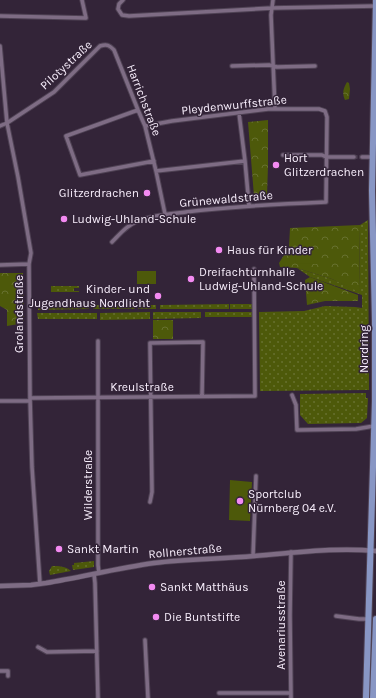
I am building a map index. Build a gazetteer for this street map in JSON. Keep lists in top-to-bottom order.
{
  "streets": {
    "main road": ["Nordring"],
    "street": [
      "Pilotystraße",
      "Harrichstraße",
      "Pleydenwurffstraße",
      "Grünewaldstraße",
      "Grolandstraße",
      "Kreulstraße",
      "Wilderstraße",
      "Rollnerstraße",
      "Avenariusstraße"
    ]
  },
  "crossings": [
    ["Pilotystraße", "Harrichstraße"],
    ["Pilotystraße", "Grolandstraße"],
    ["Harrichstraße", "Pleydenwurffstraße"],
    ["Harrichstraße", "Grünewaldstraße"],
    ["Pleydenwurffstraße", "Grünewaldstraße"],
    ["Grolandstraße", "Kreulstraße"],
    ["Grolandstraße", "Rollnerstraße"],
    ["Nordring", "Rollnerstraße"],
    ["Kreulstraße", "Wilderstraße"],
    ["Wilderstraße", "Rollnerstraße"],
    ["Rollnerstraße", "Avenariusstraße"]
  ],
  "places": [
    "Hort Glitzerdrachen",
    "Glitzerdrachen",
    "Ludwig-Uhland-Schule",
    "Haus für Kinder",
    "Dreifachturnhalle Ludwig-Uhland-Schule",
    "Kinder- und Jugendhaus Nordlicht",
    "Sportclub Nürnberg 04 e.V.",
    "Sankt Martin",
    "Sankt Matthäus",
    "Die Buntstifte"
  ]
}
